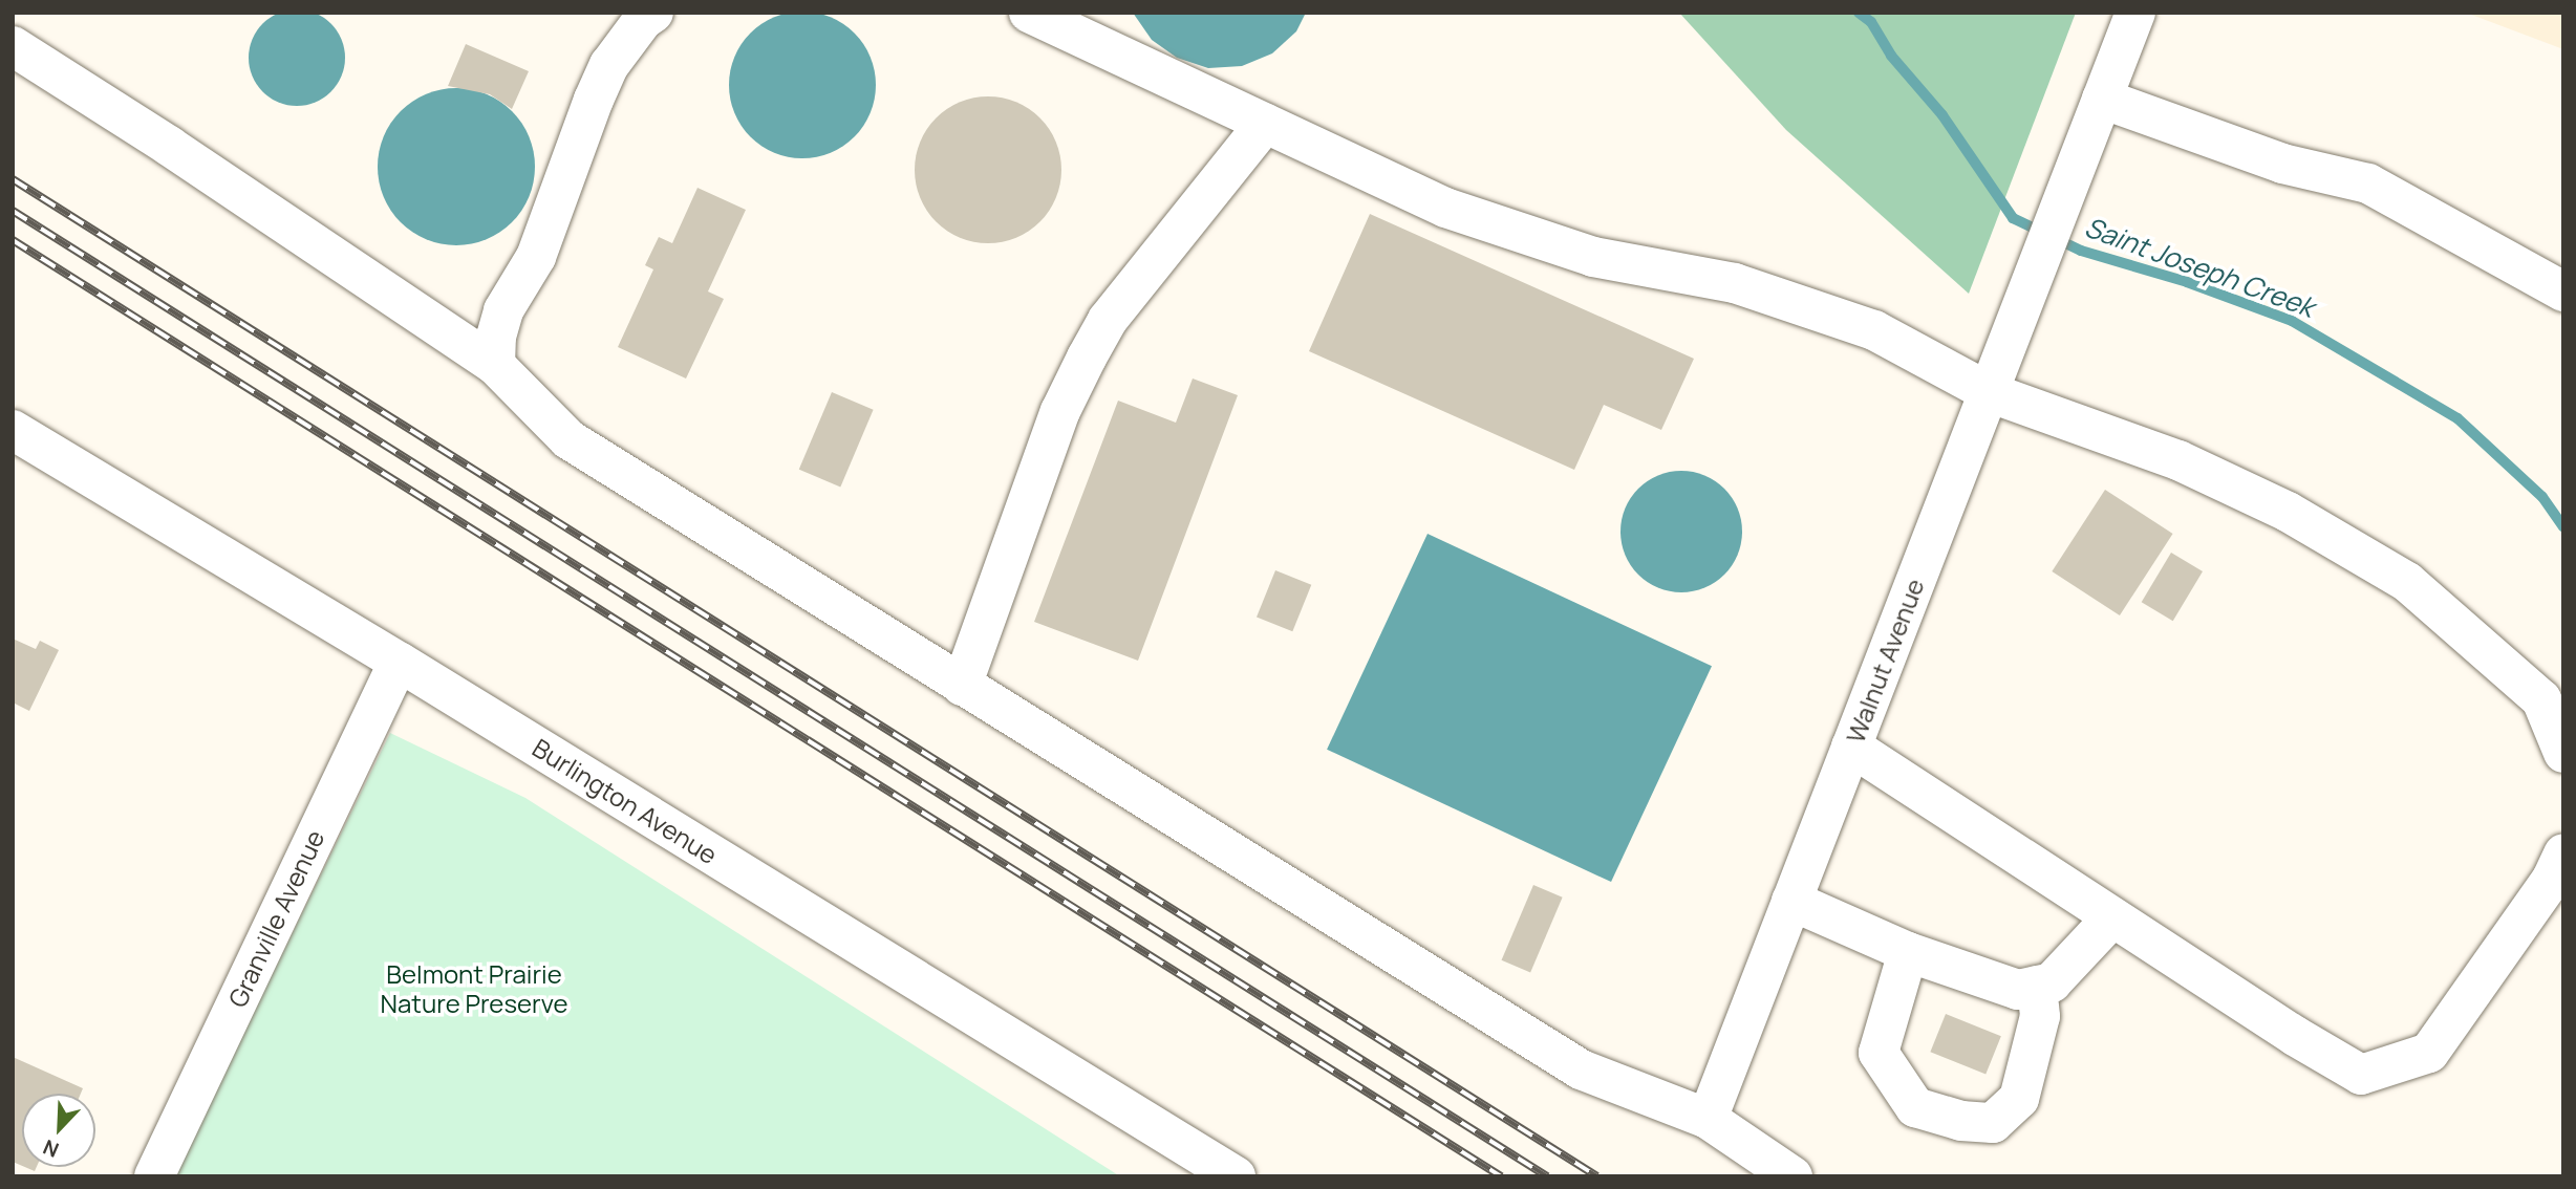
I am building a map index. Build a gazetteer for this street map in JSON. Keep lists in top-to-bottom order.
{
  "streets": {
    "street": ["Walnut Avenue", "Burlington Avenue", "Granville Avenue"]
  },
  "crossings": [
    ["Burlington Avenue", "Granville Avenue"]
  ],
  "water": ["Saint Joseph Creek"],
  "parks": ["Belmont Prairie Nature Preserve"],
  "north": "bottom left"
}
